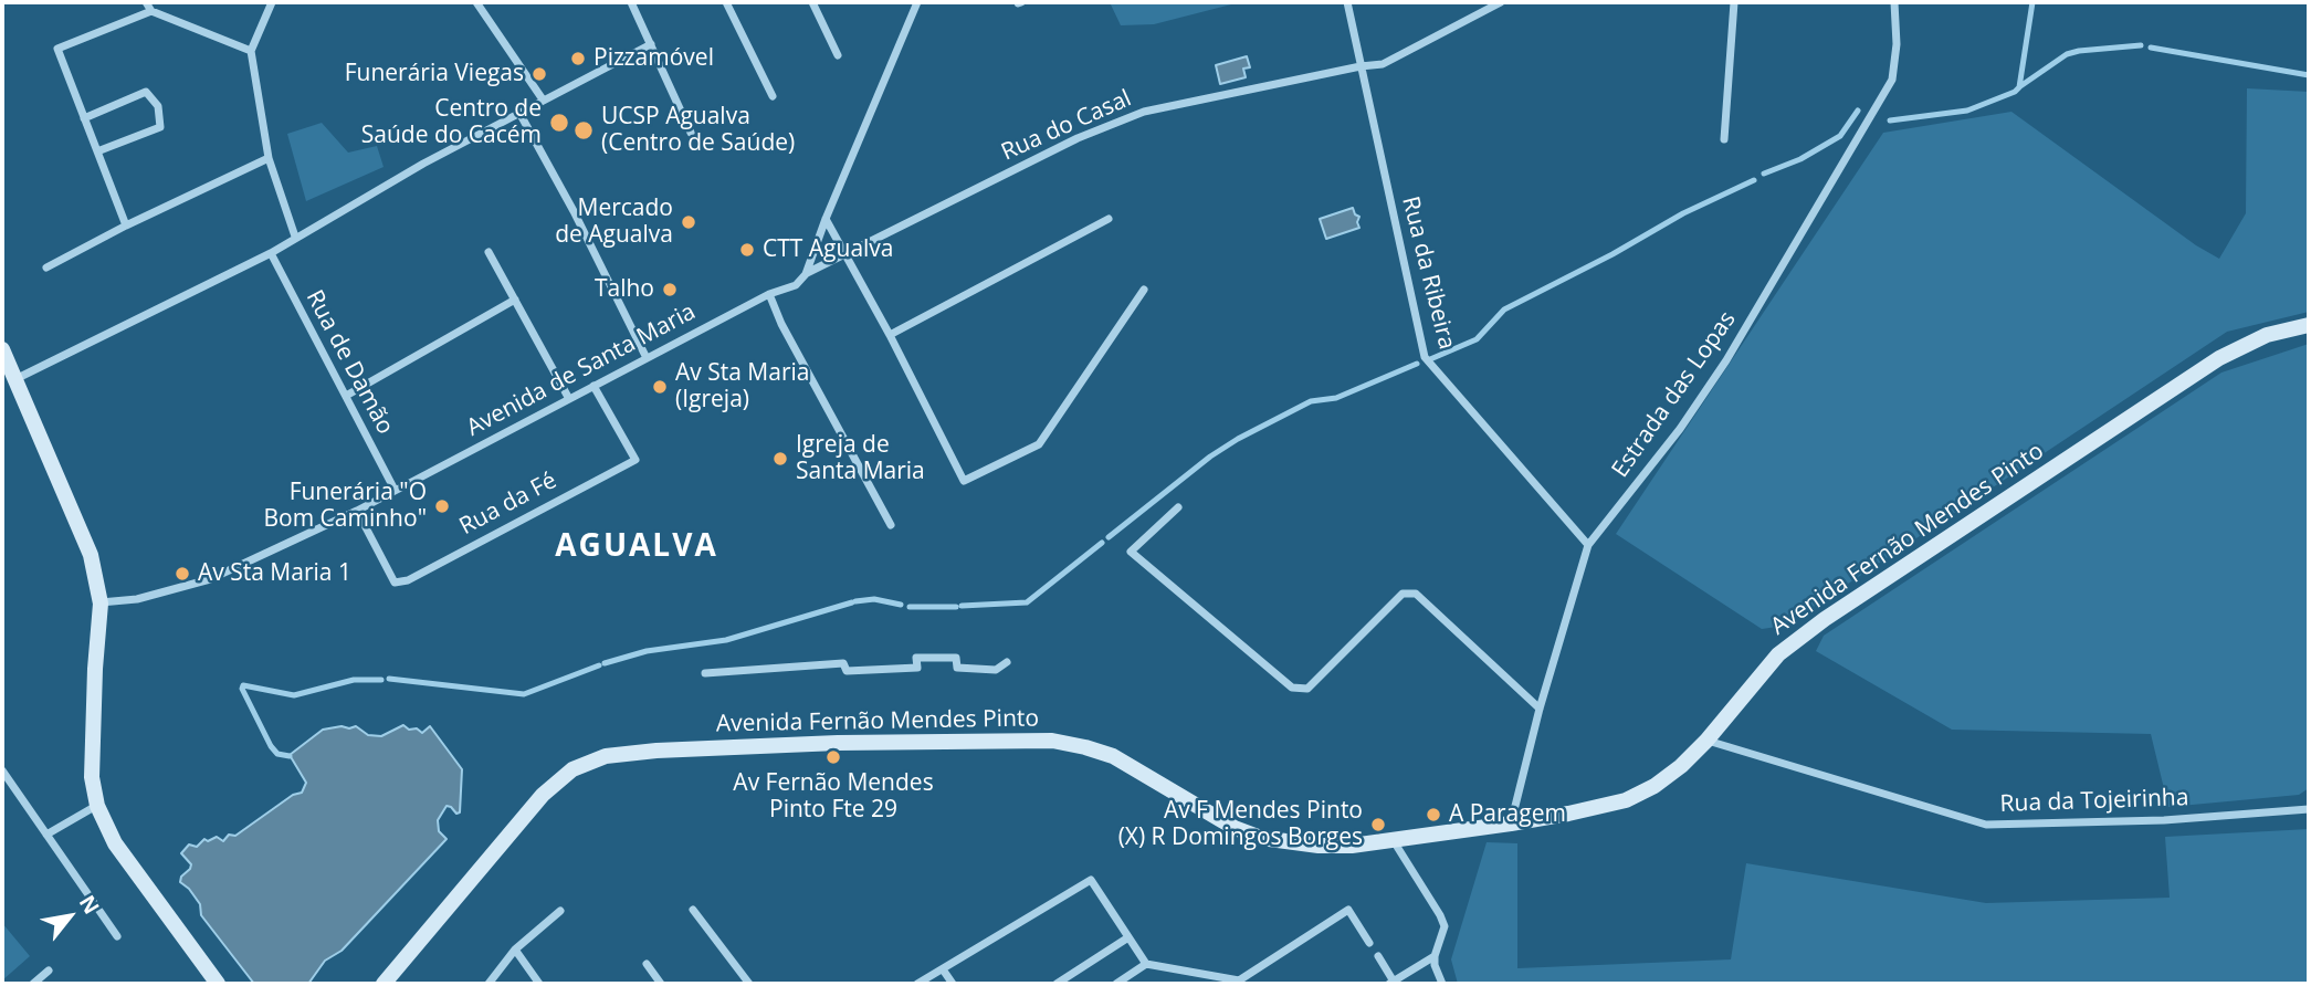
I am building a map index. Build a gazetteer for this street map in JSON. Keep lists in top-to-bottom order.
{
  "streets": {
    "main road": ["Avenida Fernão Mendes Pinto"],
    "street": [
      "Rua do Casal",
      "Rua da Ribeira",
      "Rua de Damão",
      "Avenida de Santa Maria",
      "Estrada das Lopas",
      "Rua da Fé",
      "Rua da Tojeirinha"
    ]
  },
  "crossings": [
    ["Rua do Casal", "Rua da Ribeira"],
    ["Rua do Casal", "Avenida de Santa Maria"],
    ["Rua da Ribeira", "Estrada das Lopas"],
    ["Rua de Damão", "Avenida de Santa Maria"],
    ["Avenida de Santa Maria", "Rua da Fé"],
    ["Estrada das Lopas", "Avenida Fernão Mendes Pinto"],
    ["Avenida Fernão Mendes Pinto", "Rua da Tojeirinha"]
  ],
  "districts": ["AGUALVA"],
  "places": [
    "Pizzamóvel",
    "Funerária Viegas",
    "Centro de Saúde do Cacém",
    "UCSP Agualva (Centro de Saúde)",
    "Mercado de Agualva",
    "CTT Agualva",
    "Talho",
    "Av Sta Maria (Igreja)",
    "Igreja de Santa Maria",
    "Funerária \"O Bom Caminho\"",
    "Av Sta Maria 1",
    "Av Fernão Mendes Pinto Fte 29",
    "A Paragem",
    "Av F Mendes Pinto (X) R Domingos Borges"
  ],
  "north": "top right"
}
